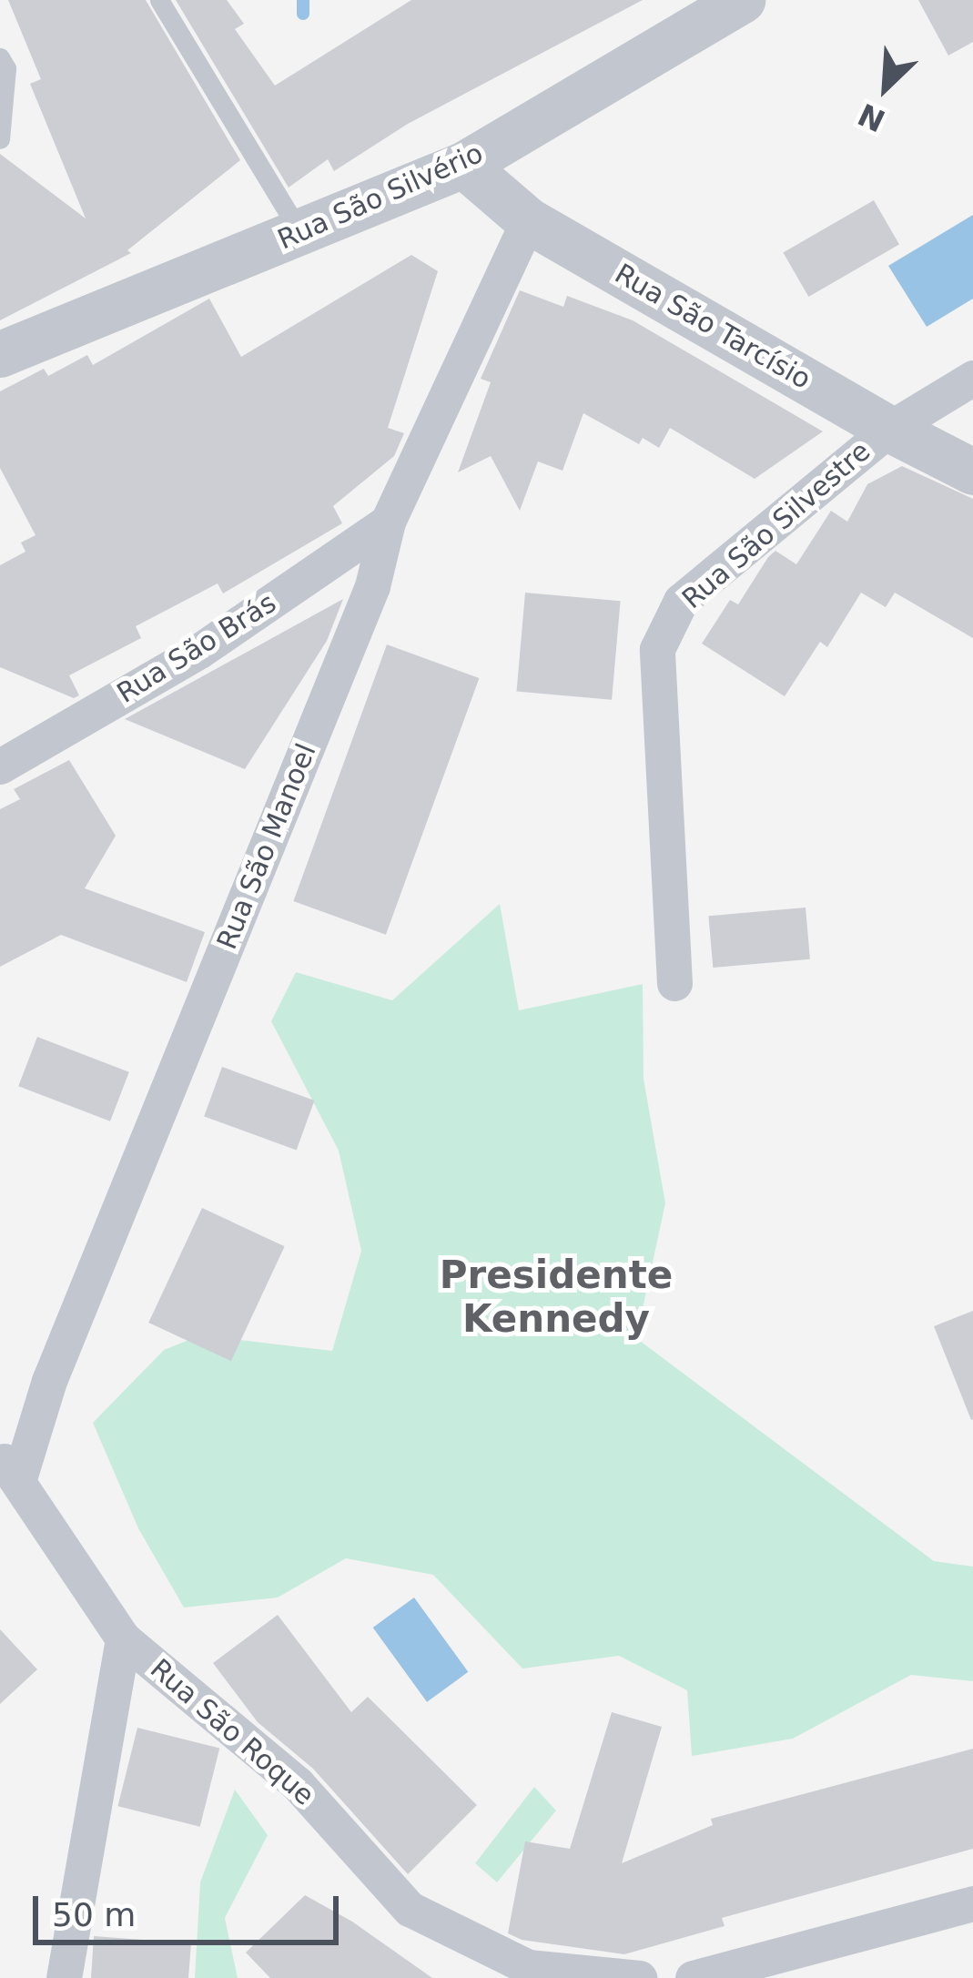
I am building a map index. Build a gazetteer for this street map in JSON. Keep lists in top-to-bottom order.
{
  "streets": {
    "street": [
      "Rua São Silvério",
      "Rua São Tarcísio",
      "Rua São Silvestre",
      "Rua São Brás",
      "Rua São Manoel",
      "Rua São Roque"
    ]
  },
  "crossings": [
    ["Rua São Silvério", "Rua São Tarcísio"],
    ["Rua São Tarcísio", "Rua São Silvestre"],
    ["Rua São Tarcísio", "Rua São Manoel"],
    ["Rua São Brás", "Rua São Manoel"],
    ["Rua São Manoel", "Rua São Roque"]
  ],
  "districts": ["Presidente Kennedy"],
  "scale_bar": "50 m",
  "north": "bottom left"
}
